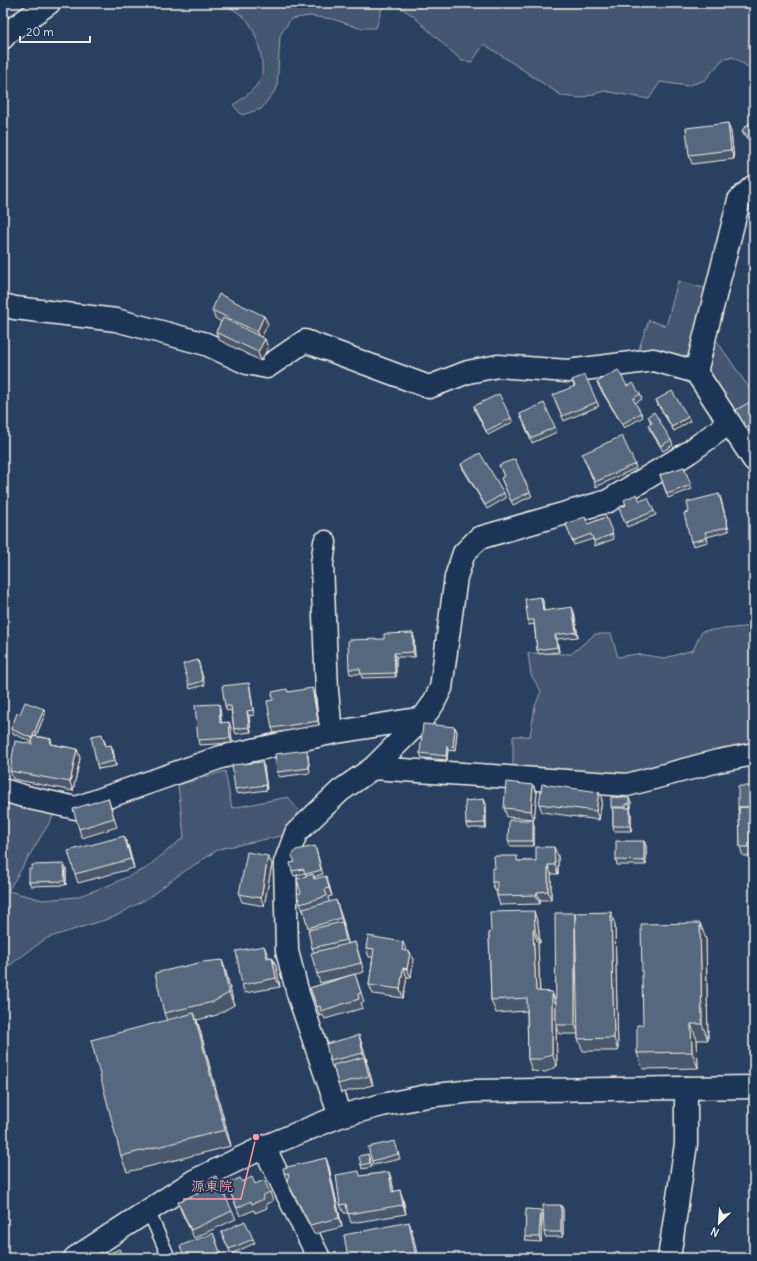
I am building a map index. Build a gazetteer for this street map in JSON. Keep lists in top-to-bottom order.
{
  "places": ["源東院"],
  "scale_bar": "20 m",
  "north": "bottom left"
}
